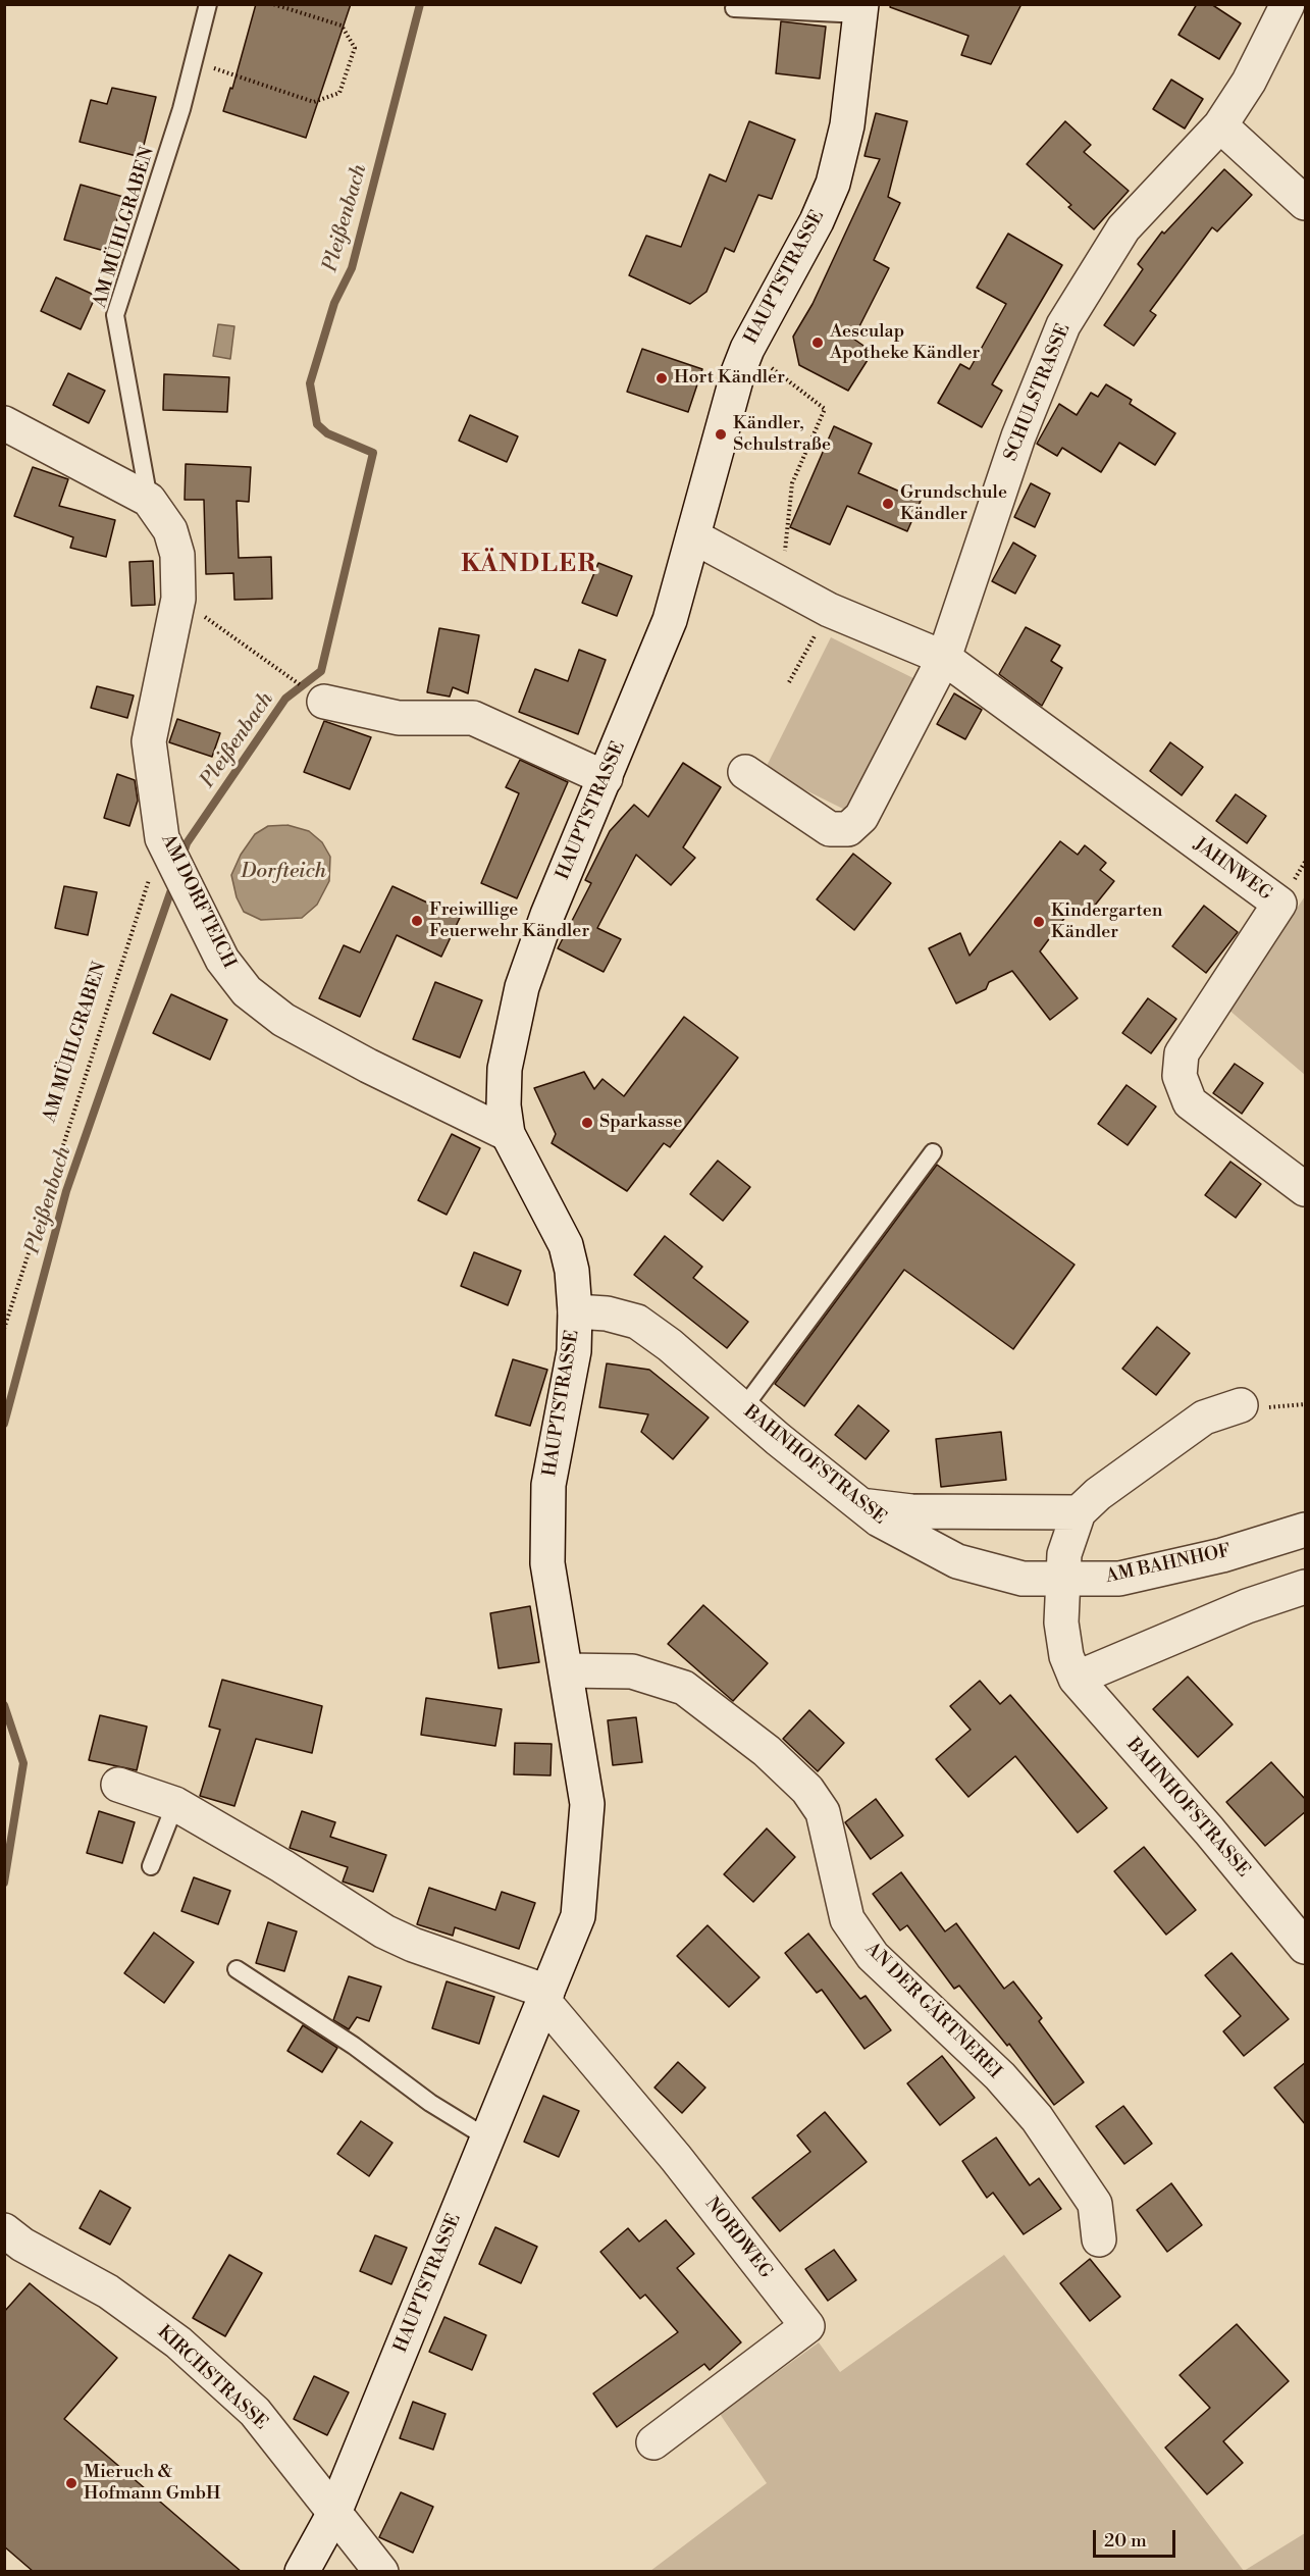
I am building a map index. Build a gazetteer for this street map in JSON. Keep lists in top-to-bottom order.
{
  "streets": {
    "street": [
      "HAUPTSTRASSE",
      "SCHULSTRASSE",
      "JAHNWEG",
      "AM DORFTEICH",
      "BAHNHOFSTRASSE",
      "AM BAHNHOF",
      "AN DER GÄRTNEREI",
      "NORDWEG",
      "KIRCHSTRASSE"
    ],
    "lane": ["AM MÜHLGRABEN"]
  },
  "crossings": [
    ["AM MÜHLGRABEN", "AM DORFTEICH"],
    ["HAUPTSTRASSE", "AM DORFTEICH"],
    ["HAUPTSTRASSE", "BAHNHOFSTRASSE"],
    ["HAUPTSTRASSE", "AN DER GÄRTNEREI"],
    ["HAUPTSTRASSE", "NORDWEG"],
    ["HAUPTSTRASSE", "KIRCHSTRASSE"],
    ["SCHULSTRASSE", "JAHNWEG"],
    ["BAHNHOFSTRASSE", "AM BAHNHOF"]
  ],
  "districts": ["KÄNDLER"],
  "water": ["Pleißenbach", "Dorfteich"],
  "places": [
    "Aesculap Apotheke Kändler",
    "Hort Kändler",
    "Kändler, Schulstraße",
    "Grundschule Kändler",
    "Freiwillige Feuerwehr Kändler",
    "Kindergarten Kändler",
    "Sparkasse",
    "Mieruch & Hofmann GmbH"
  ],
  "scale_bar": "20 m"
}
